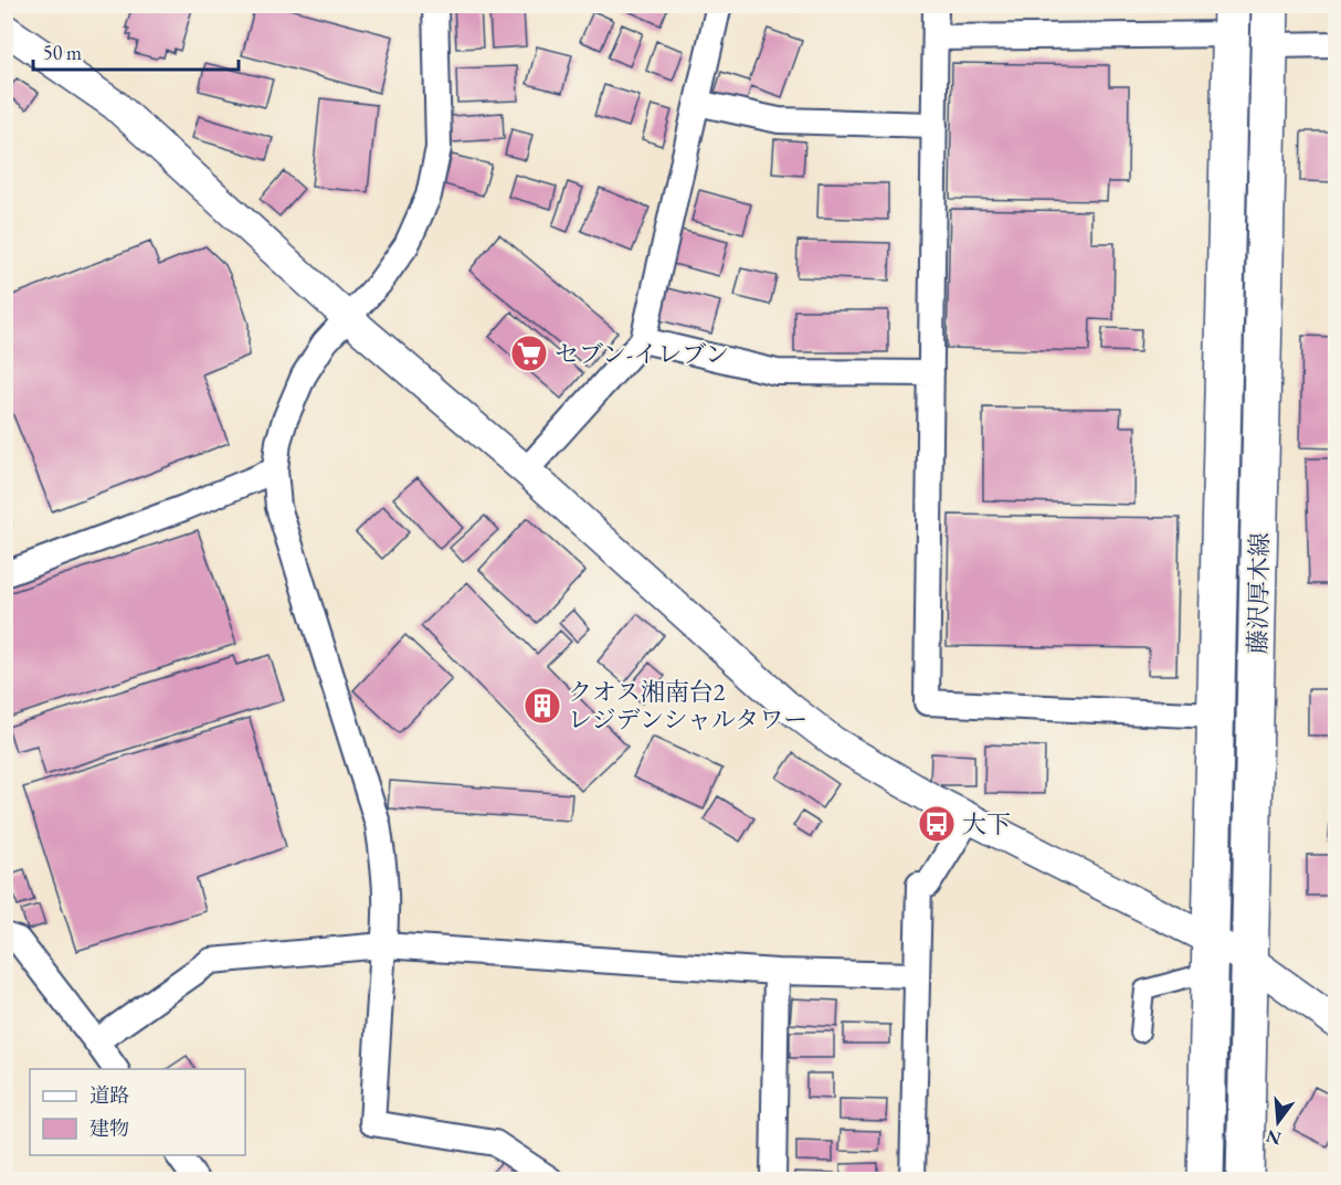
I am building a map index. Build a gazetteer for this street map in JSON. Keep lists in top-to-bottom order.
{
  "streets": {
    "main road": ["藤沢厚木線"]
  },
  "places": {
    "supermarket": ["セブン-イレブン"],
    "building": ["クオス湘南台2 レジデンシャルタワー"],
    "bus stop": ["大下"]
  },
  "legend": ["道路", "建物"],
  "scale_bar": "50 m",
  "north": "bottom"
}
